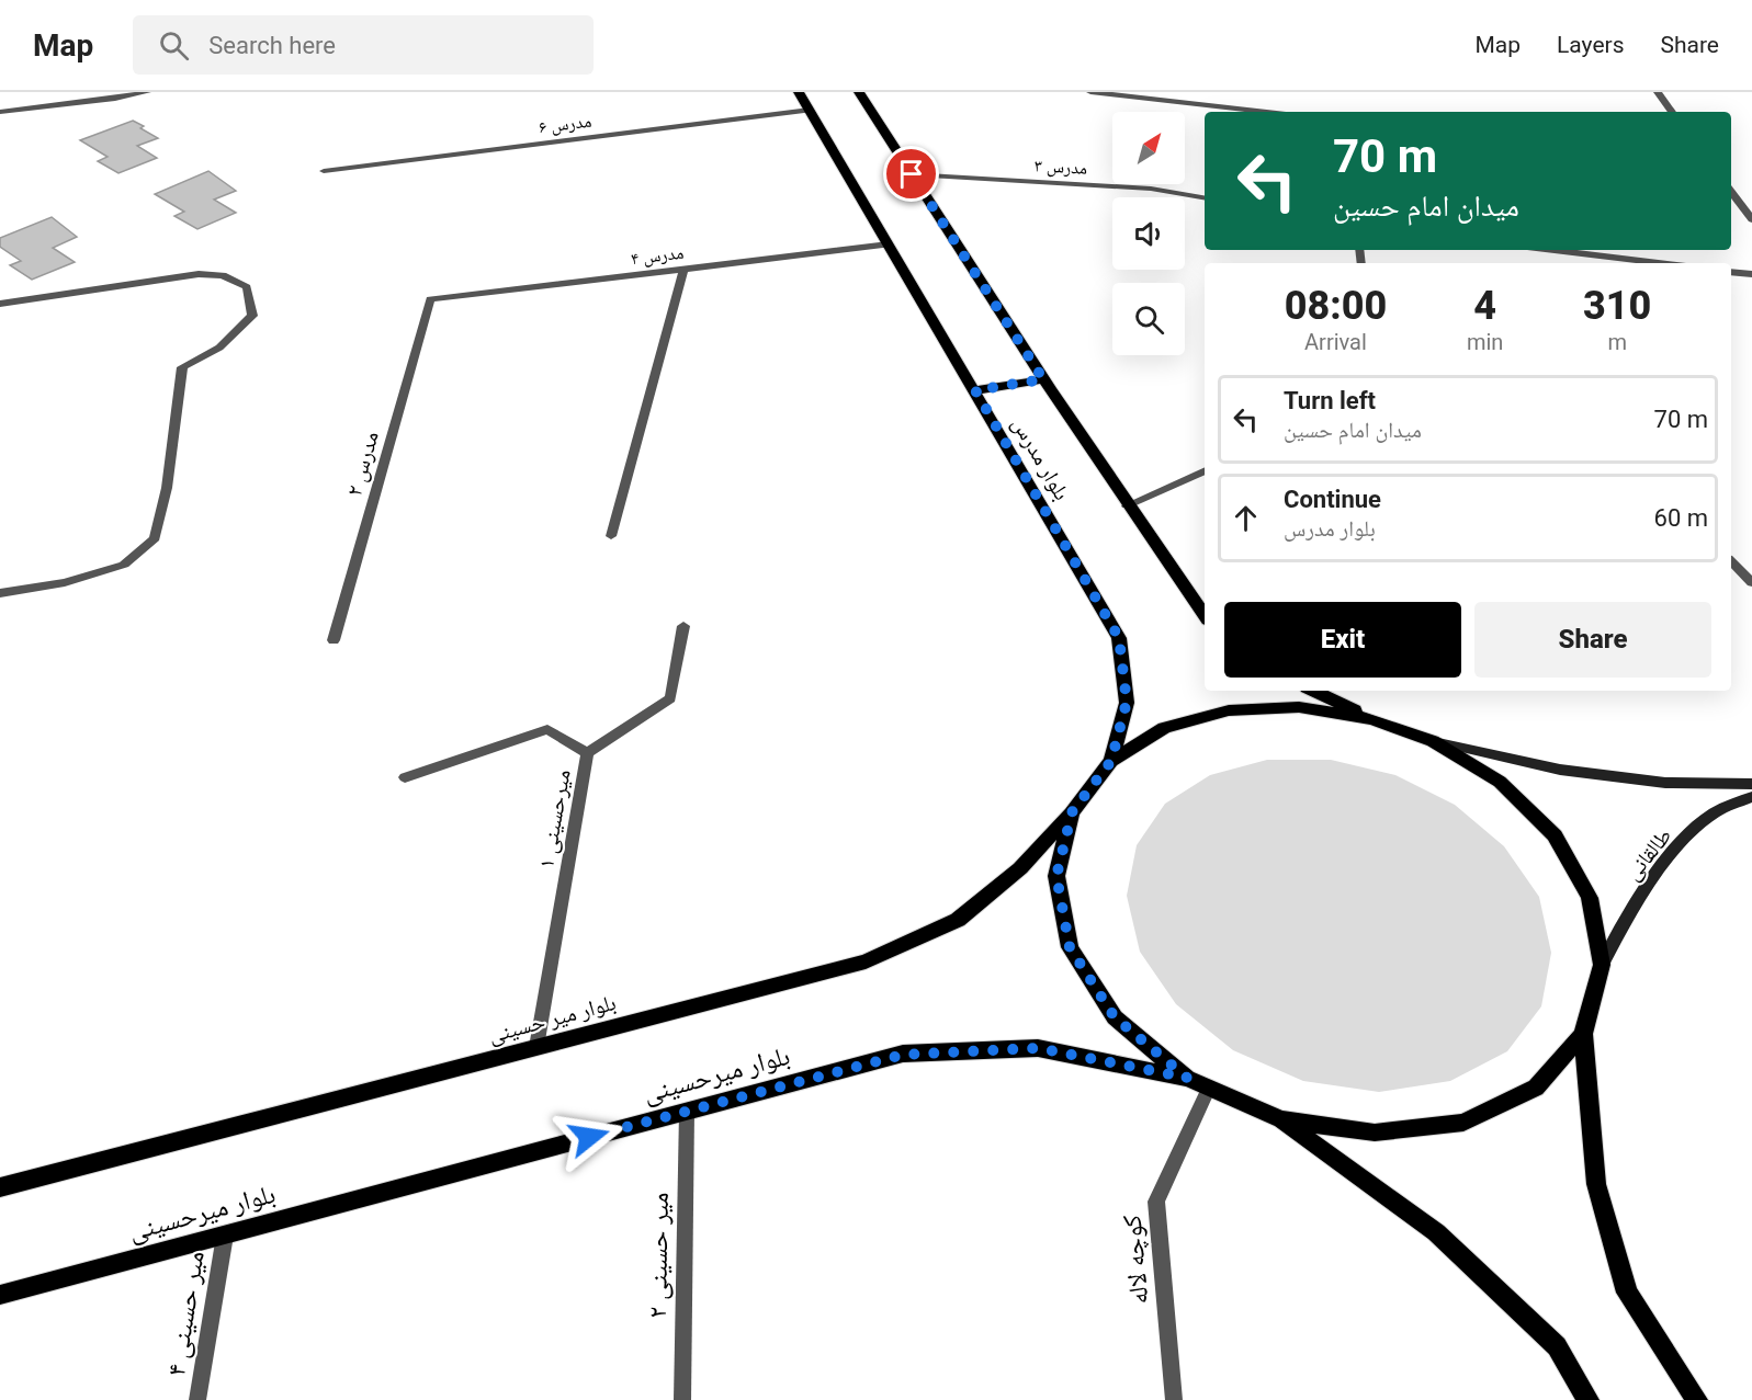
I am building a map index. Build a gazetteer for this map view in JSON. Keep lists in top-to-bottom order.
{
  "streets": {
    "main road": [
      "بلوار مدرس",
      "طالقانی",
      "بلوار میر حسینی",
      "بلوار میرحسینی"
    ],
    "street": [
      "مدرس ۶",
      "مدرس ۳",
      "مدرس ۴",
      "مدرس ۲",
      "میرحسینی ۱",
      "میر حسینی ۲",
      "کوچه لاله",
      "میر حسینی ۴"
    ]
  },
  "crossings": [
    ["مدرس ۶", "بلوار مدرس"],
    ["مدرس ۳", "بلوار مدرس"],
    ["مدرس ۴", "بلوار مدرس"],
    ["مدرس ۴", "مدرس ۲"],
    ["بلوار مدرس", "بلوار میر حسینی"],
    ["میرحسینی ۱", "بلوار میر حسینی"],
    ["بلوار میرحسینی", "میر حسینی ۲"],
    ["بلوار میرحسینی", "میر حسینی ۴"]
  ],
  "north": "top right",
  "page": {
    "header": "Map",
    "search": "Search here",
    "nav": ["Map", "Layers", "Share"],
    "turn": ["70 m", "میدان امام حسین"],
    "eta": [
      "08:00",
      "Arrival",
      "4",
      "min",
      "310",
      "m"
    ],
    "list": [
      {
        "name": "Turn left",
        "note": "میدان امام حسین",
        "value": "70 m"
      },
      {
        "name": "Continue",
        "note": "بلوار مدرس",
        "value": "60 m"
      }
    ],
    "buttons": ["Exit", "Share"]
  }
}
